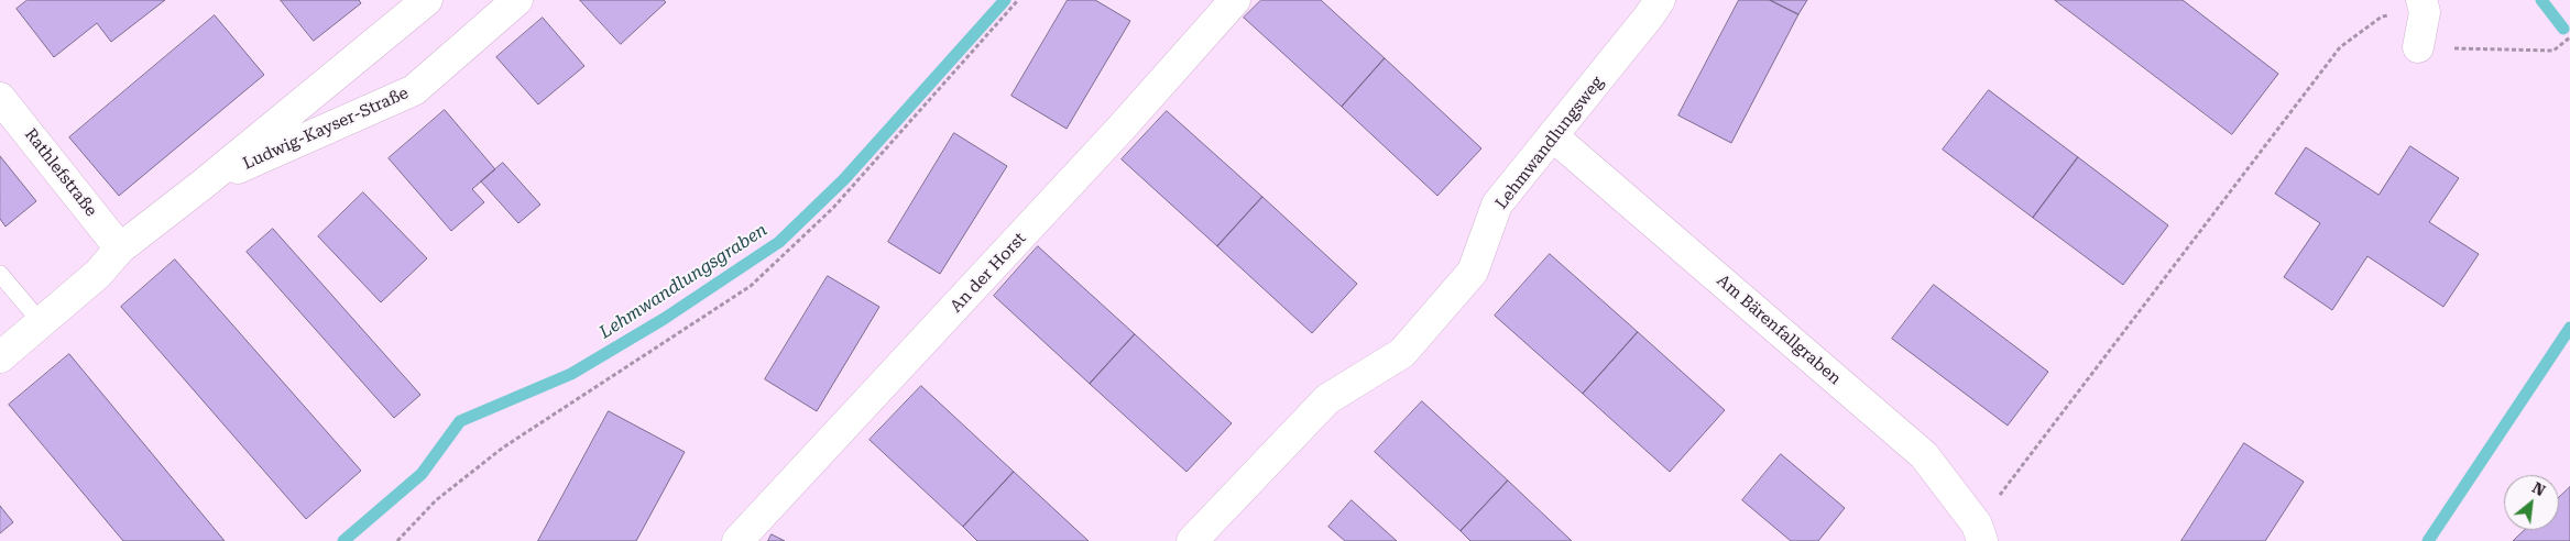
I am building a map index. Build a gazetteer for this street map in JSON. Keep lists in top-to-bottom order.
{
  "streets": {
    "street": [
      "Ludwig-Kayser-Straße",
      "Lehmwandlungsweg",
      "Rathlefstraße",
      "An der Horst",
      "Am Bärenfallgraben"
    ]
  },
  "crossings": [
    ["Ludwig-Kayser-Straße", "Rathlefstraße"],
    ["Lehmwandlungsweg", "Am Bärenfallgraben"]
  ],
  "water": ["Lehmwandlungsgraben"],
  "north": "top right"
}
